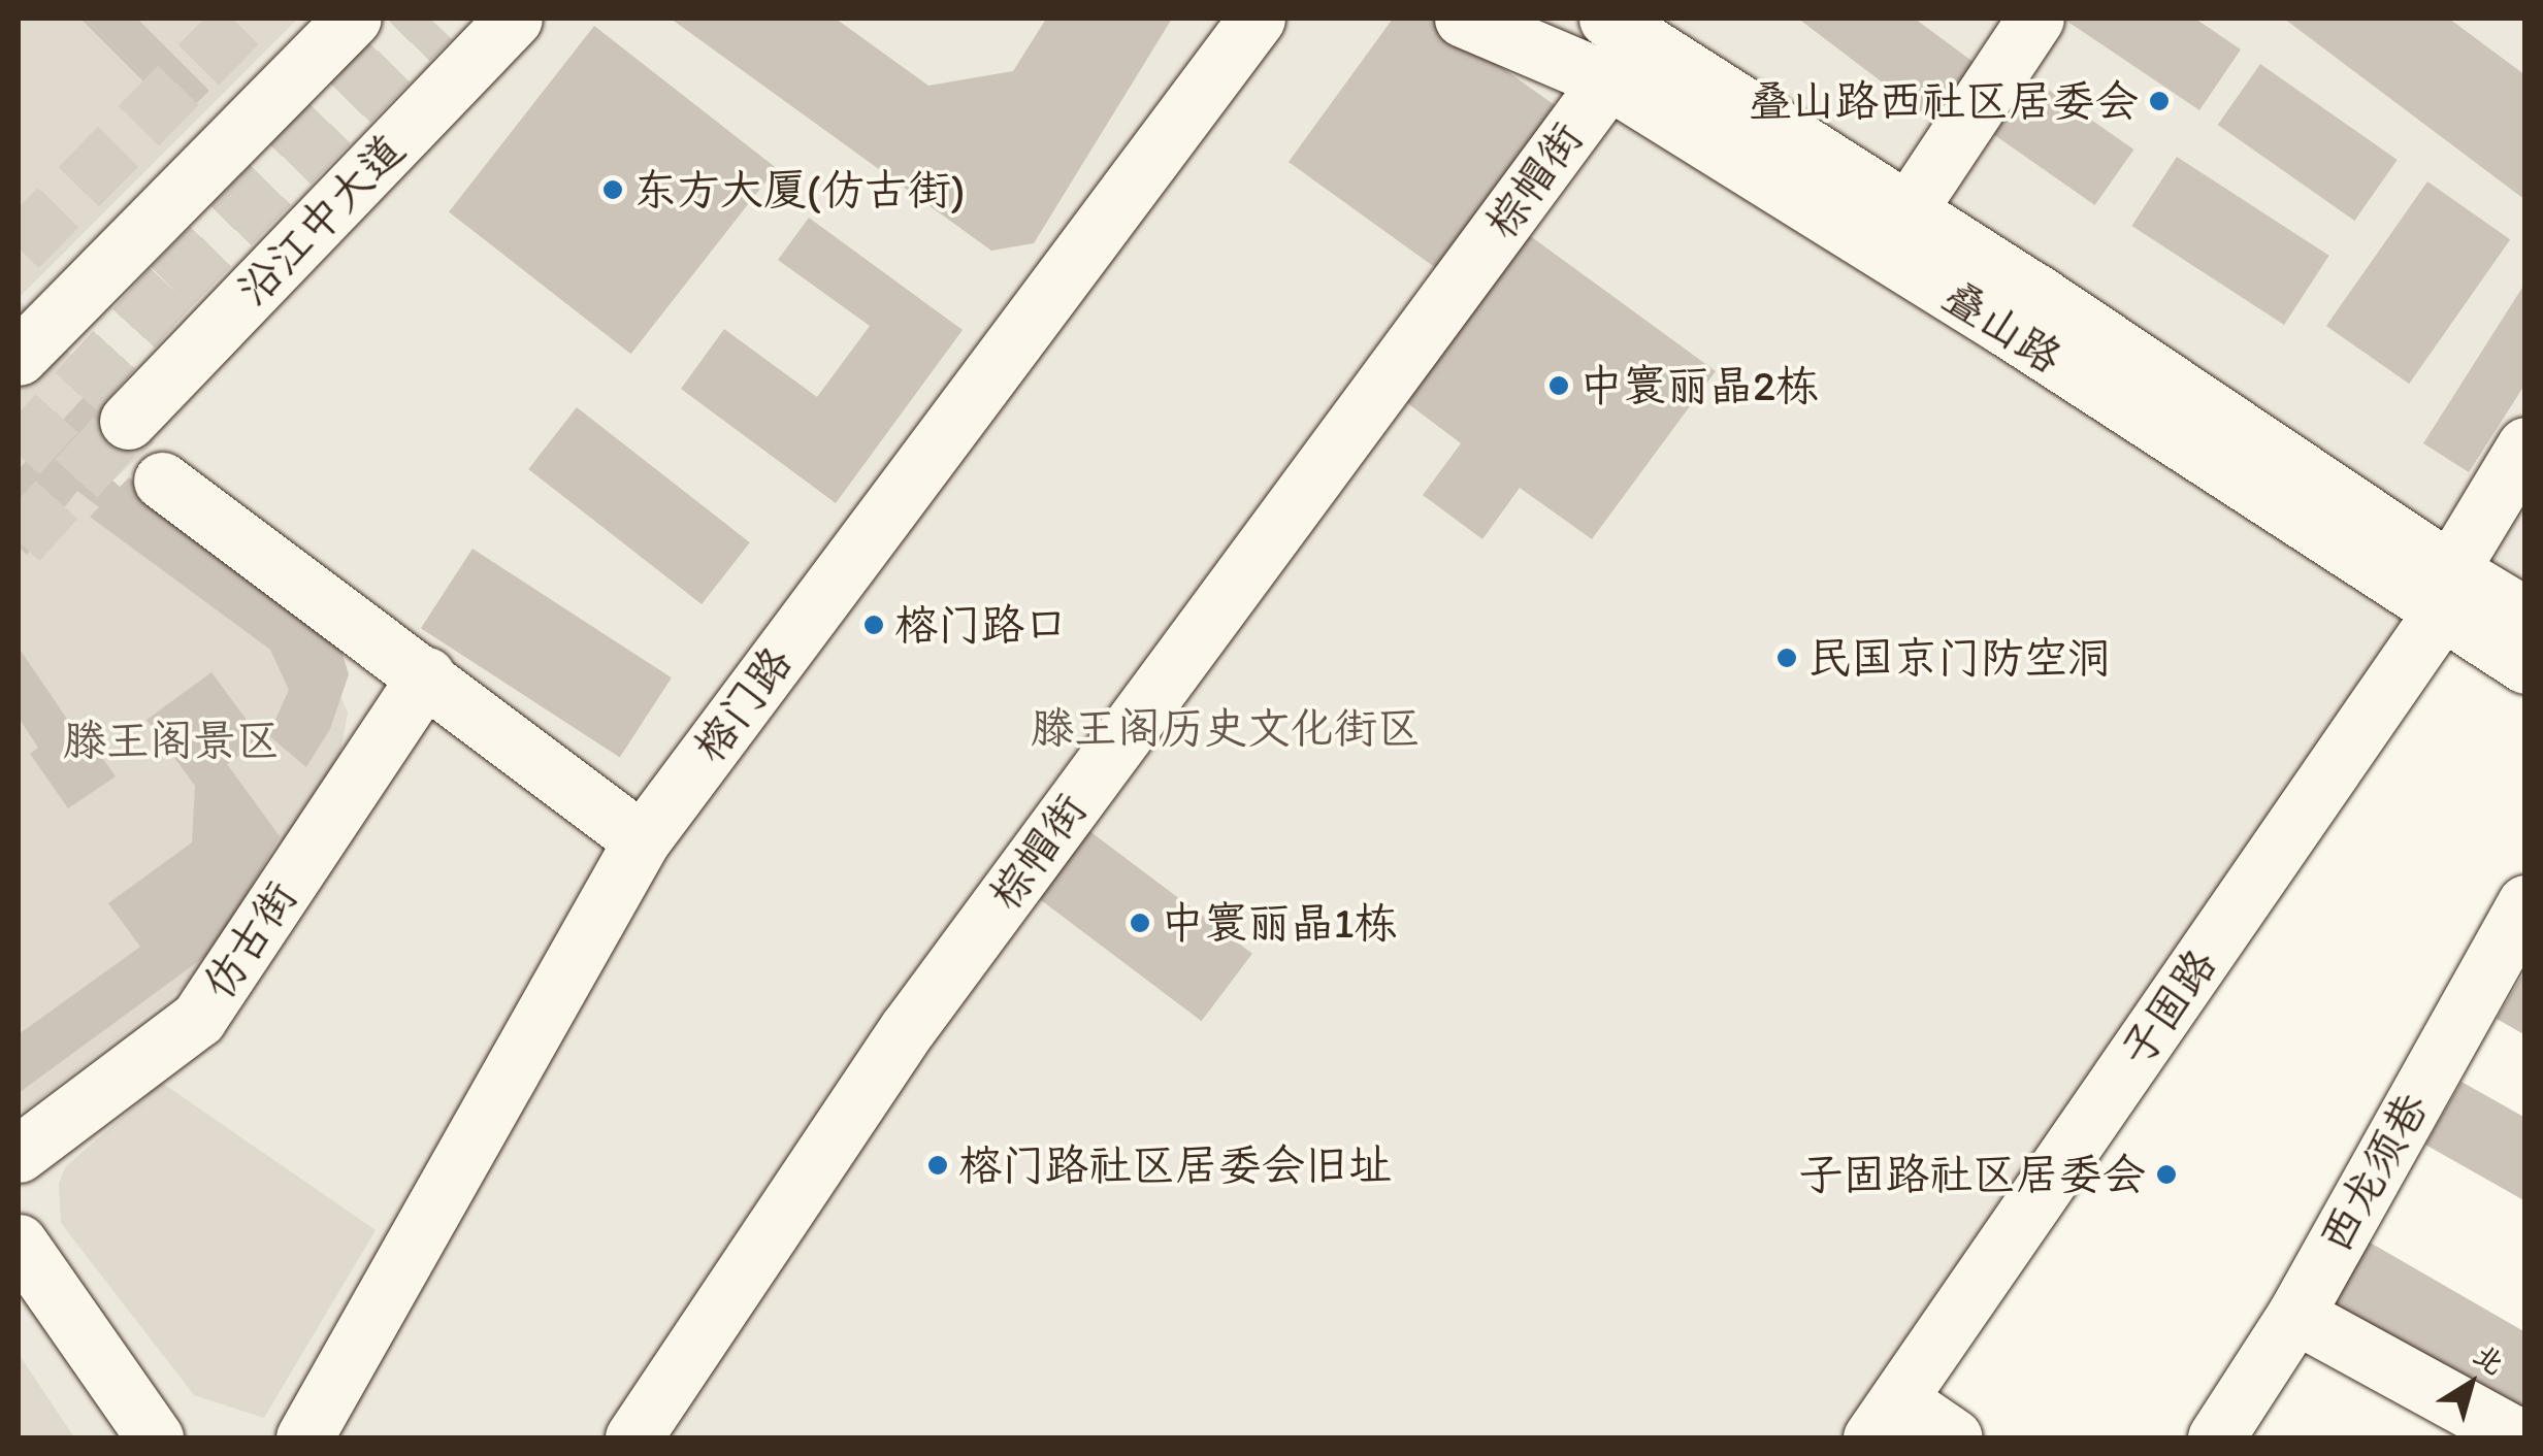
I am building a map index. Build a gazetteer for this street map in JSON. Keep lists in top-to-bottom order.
{
  "streets": {
    "street": [
      "棕帽街",
      "沿江中大道",
      "叠山路",
      "榕门路",
      "仿古街",
      "子固路",
      "西龙须巷"
    ]
  },
  "crossings": [
    ["棕帽街", "叠山路"],
    ["叠山路", "子固路"]
  ],
  "parks": ["滕王阁历史文化街区", "滕王阁景区"],
  "places": [
    "叠山路西社区居委会",
    "东方大厦(仿古街)",
    "中寰丽晶2栋",
    "榕门路口",
    "民国京门防空洞",
    "中寰丽晶1栋",
    "榕门路社区居委会旧址",
    "子固路社区居委会"
  ],
  "north": "top right"
}
